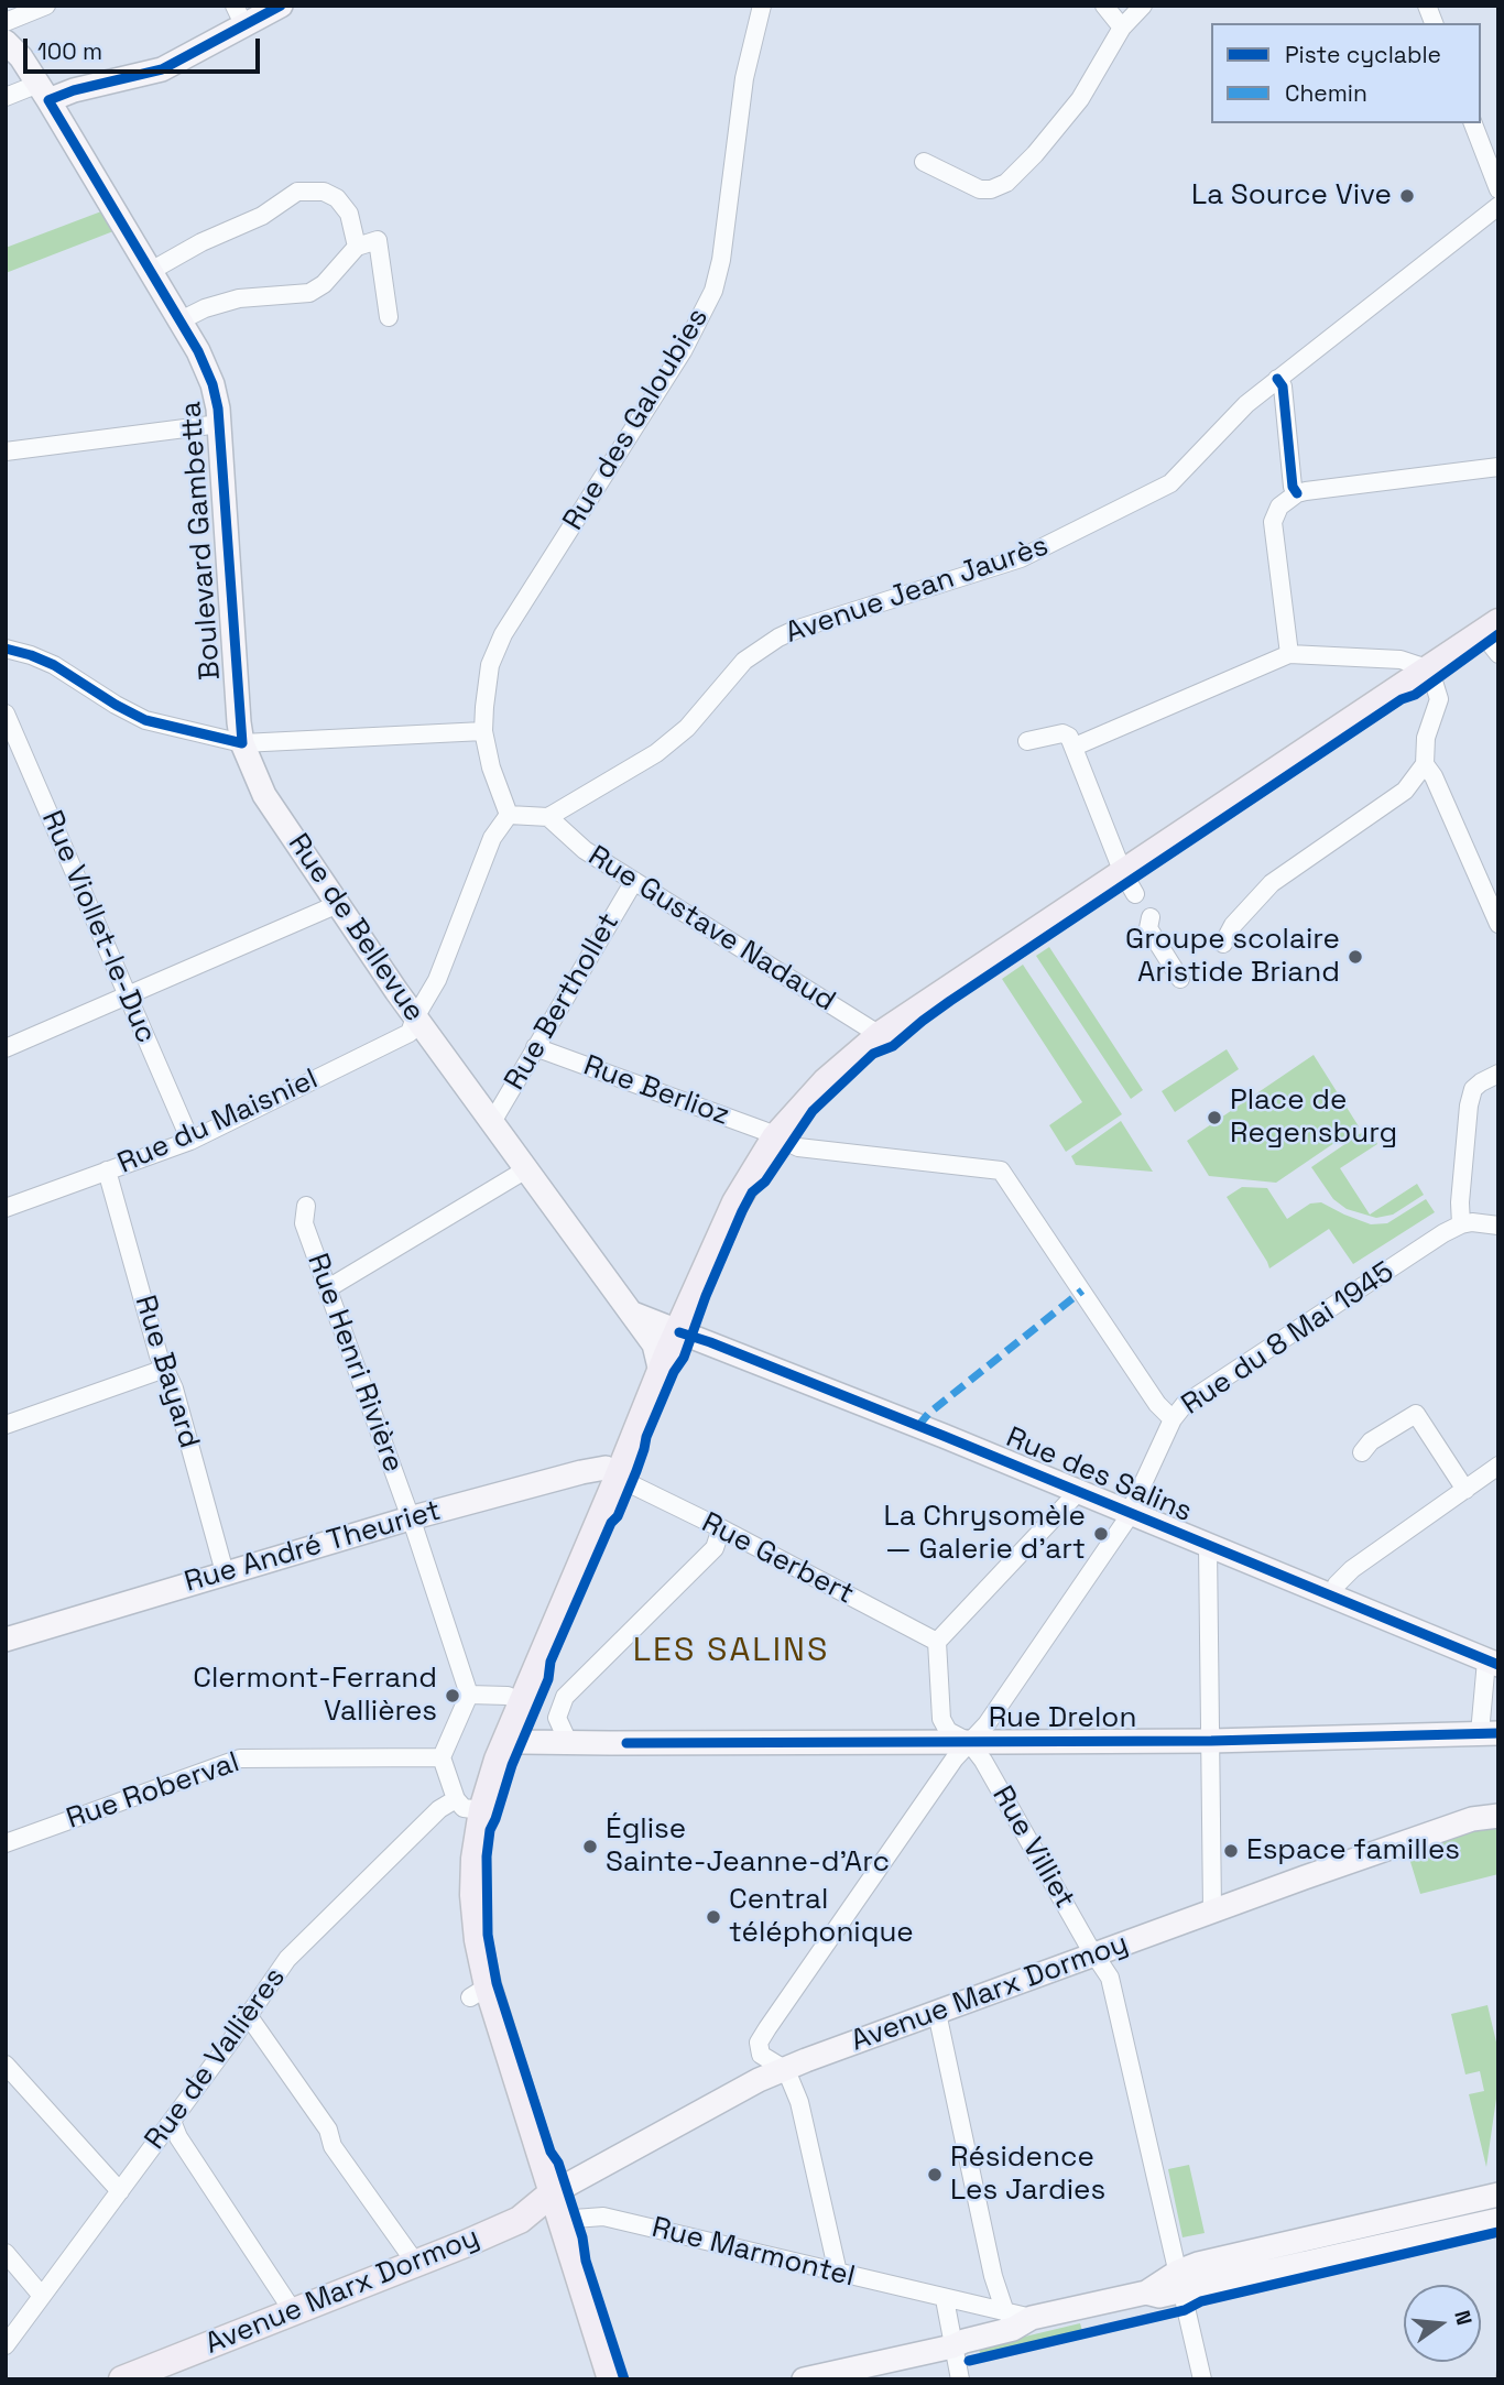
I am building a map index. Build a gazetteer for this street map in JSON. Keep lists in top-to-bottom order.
{
  "streets": {
    "main road": [
      "Boulevard Gambetta",
      "Rue de Bellevue",
      "Rue des Salins",
      "Rue André Theuriet",
      "Rue Drelon",
      "Avenue Marx Dormoy"
    ],
    "street": [
      "Rue des Galoubies",
      "Avenue Jean Jaurès",
      "Rue Viollet-le-Duc",
      "Rue Gustave Nadaud",
      "Rue Berthollet",
      "Rue Berlioz",
      "Rue du Maisniel",
      "Rue du 8 Mai 1945",
      "Rue Henri Rivière",
      "Rue Bayard",
      "Rue Gerbert",
      "Rue Roberval",
      "Rue Villiet",
      "Rue de Vallières",
      "Rue Marmontel"
    ]
  },
  "crossings": [
    ["Boulevard Gambetta", "Rue de Bellevue"],
    ["Avenue Jean Jaurès", "Rue Gustave Nadaud"],
    ["Rue Viollet-le-Duc", "Rue du Maisniel"],
    ["Rue de Bellevue", "Rue Berthollet"],
    ["Rue de Bellevue", "Rue du Maisniel"],
    ["Rue Gustave Nadaud", "Rue Berthollet"],
    ["Rue Berthollet", "Rue Berlioz"],
    ["Rue Berlioz", "Rue du 8 Mai 1945"],
    ["Rue du Maisniel", "Rue Bayard"],
    ["Rue du 8 Mai 1945", "Rue des Salins"],
    ["Rue du 8 Mai 1945", "Rue Drelon"],
    ["Rue du 8 Mai 1945", "Rue Villiet"],
    ["Rue du 8 Mai 1945", "Avenue Marx Dormoy"],
    ["Rue Henri Rivière", "Rue André Theuriet"],
    ["Rue Bayard", "Rue André Theuriet"],
    ["Rue André Theuriet", "Rue Gerbert"],
    ["Rue Gerbert", "Rue Villiet"],
    ["Rue Drelon", "Rue Villiet"],
    ["Rue Villiet", "Avenue Marx Dormoy"],
    ["Avenue Marx Dormoy", "Rue Marmontel"]
  ],
  "districts": ["LES SALINS"],
  "places": [
    "La Source Vive",
    "Groupe scolaire Aristide Briand",
    "Place de Regensburg",
    "La Chrysomèle — Galerie d'art",
    "Clermont-Ferrand Vallières",
    "Église Sainte-Jeanne-d'Arc",
    "Espace familles",
    "Central téléphonique",
    "Résidence Les Jardies"
  ],
  "legend": ["Piste cyclable", "Chemin"],
  "scale_bar": "100 m",
  "north": "right"
}
